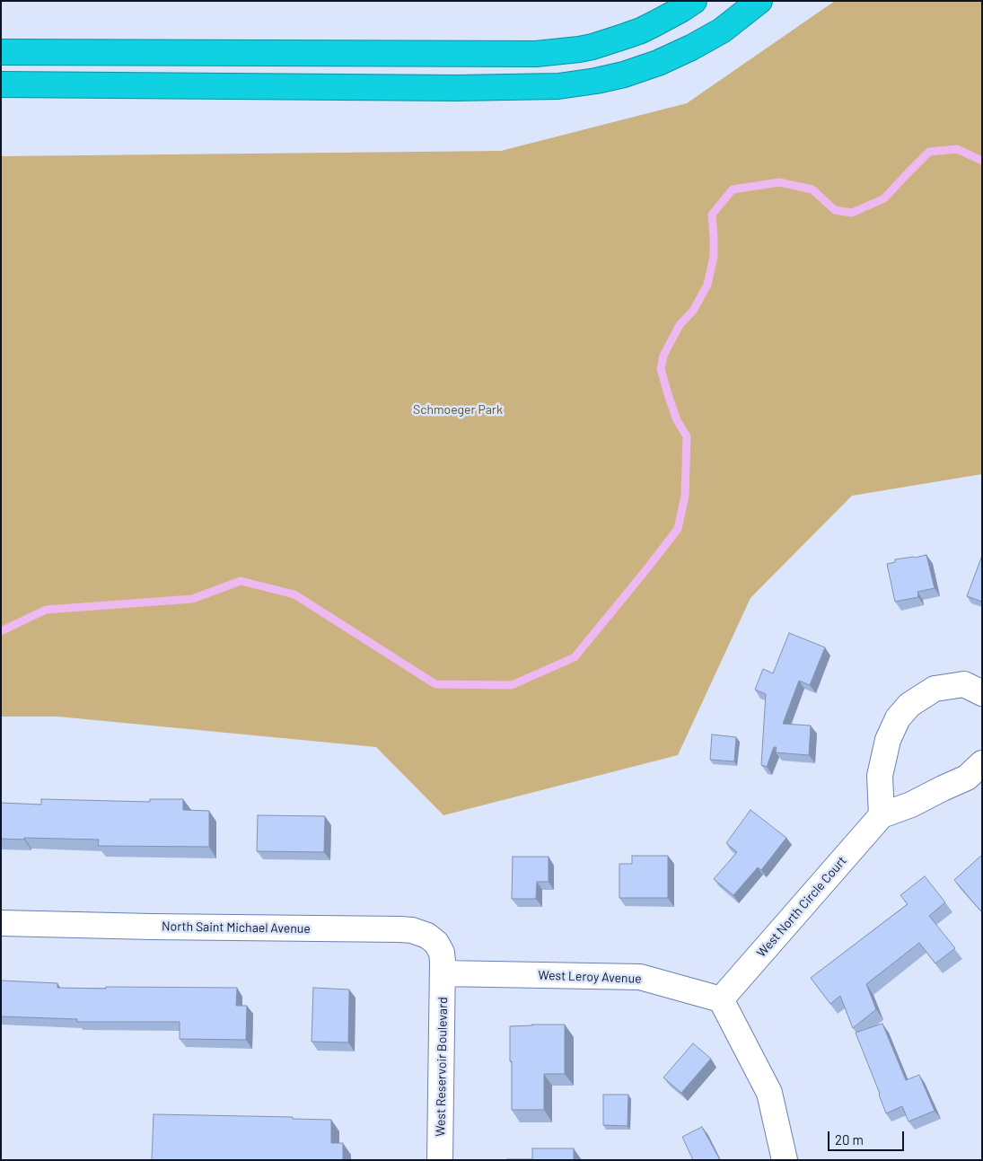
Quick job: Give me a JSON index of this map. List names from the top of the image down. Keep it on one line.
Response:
{"streets":{"street":["West North Circle Court","North Saint Michael Avenue","West Leroy Avenue","West Reservoir Boulevard"]},"crossings":[["West North Circle Court","West Leroy Avenue"],["North Saint Michael Avenue","West Leroy Avenue"],["North Saint Michael Avenue","West Reservoir Boulevard"],["West Leroy Avenue","West Reservoir Boulevard"]],"parks":["Schmoeger Park"],"scale_bar":"20 m"}
